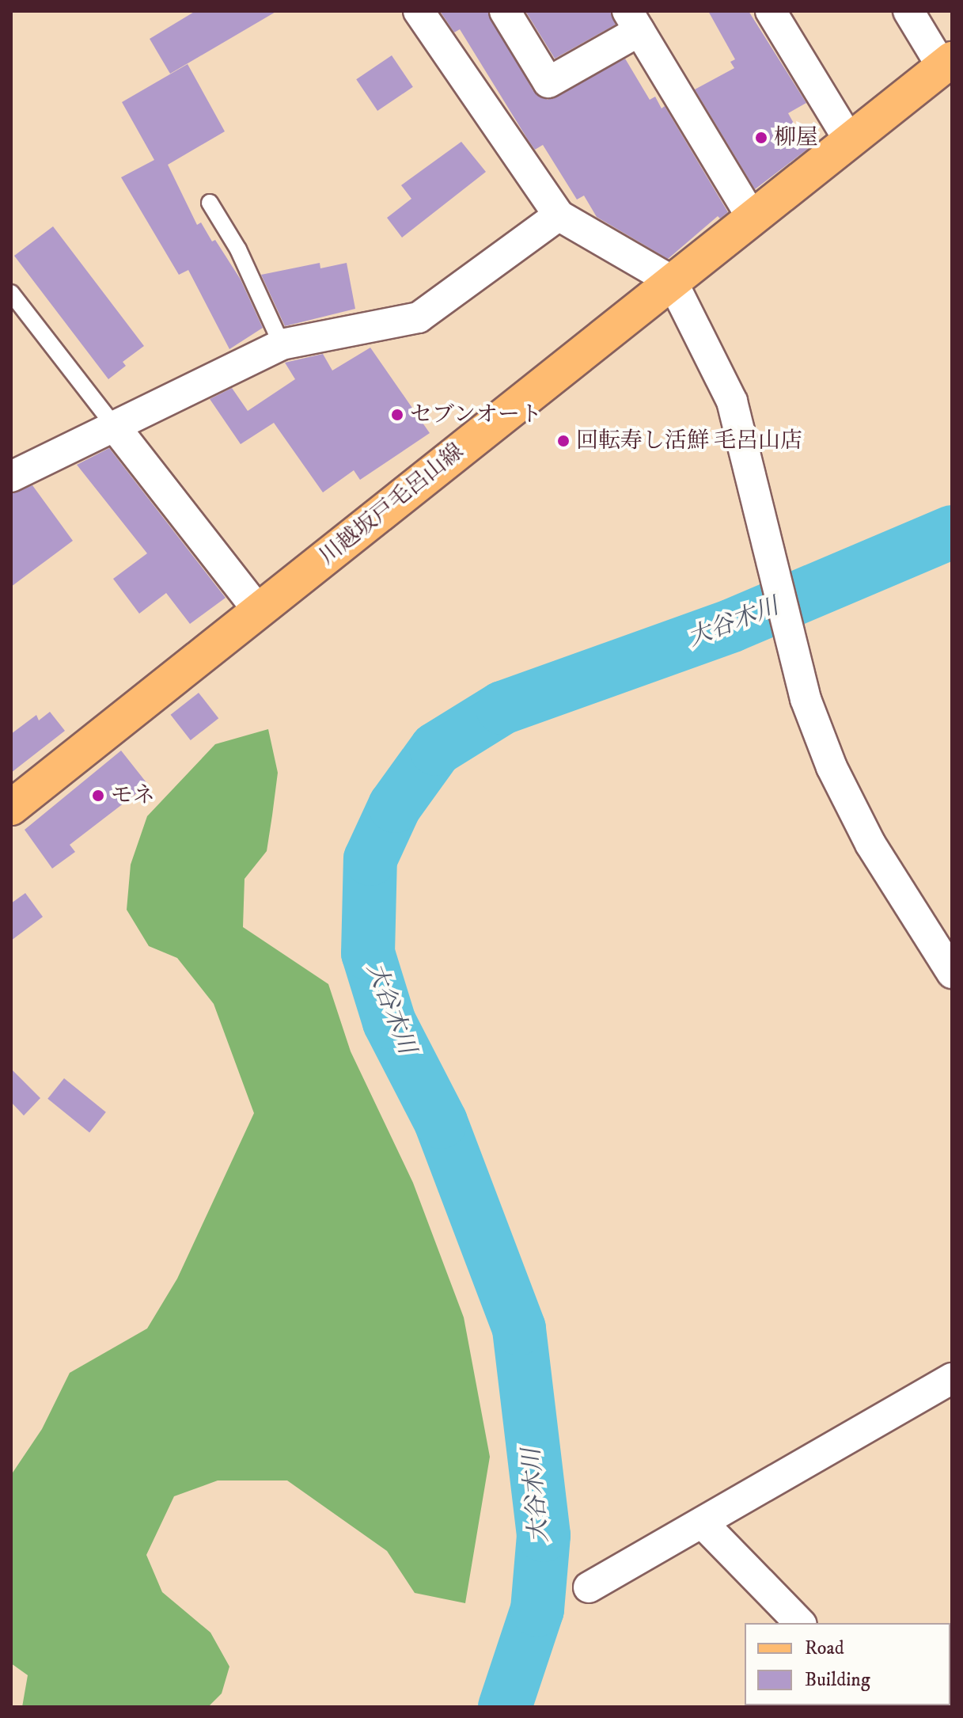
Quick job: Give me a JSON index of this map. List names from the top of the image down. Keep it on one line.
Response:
{"streets":{"main road":["川越坂戸毛呂山線"]},"water":["大谷木川"],"places":["柳屋","セブンオート","回転寿し活鮮 毛呂山店","モネ"],"legend":["Road","Building"]}
